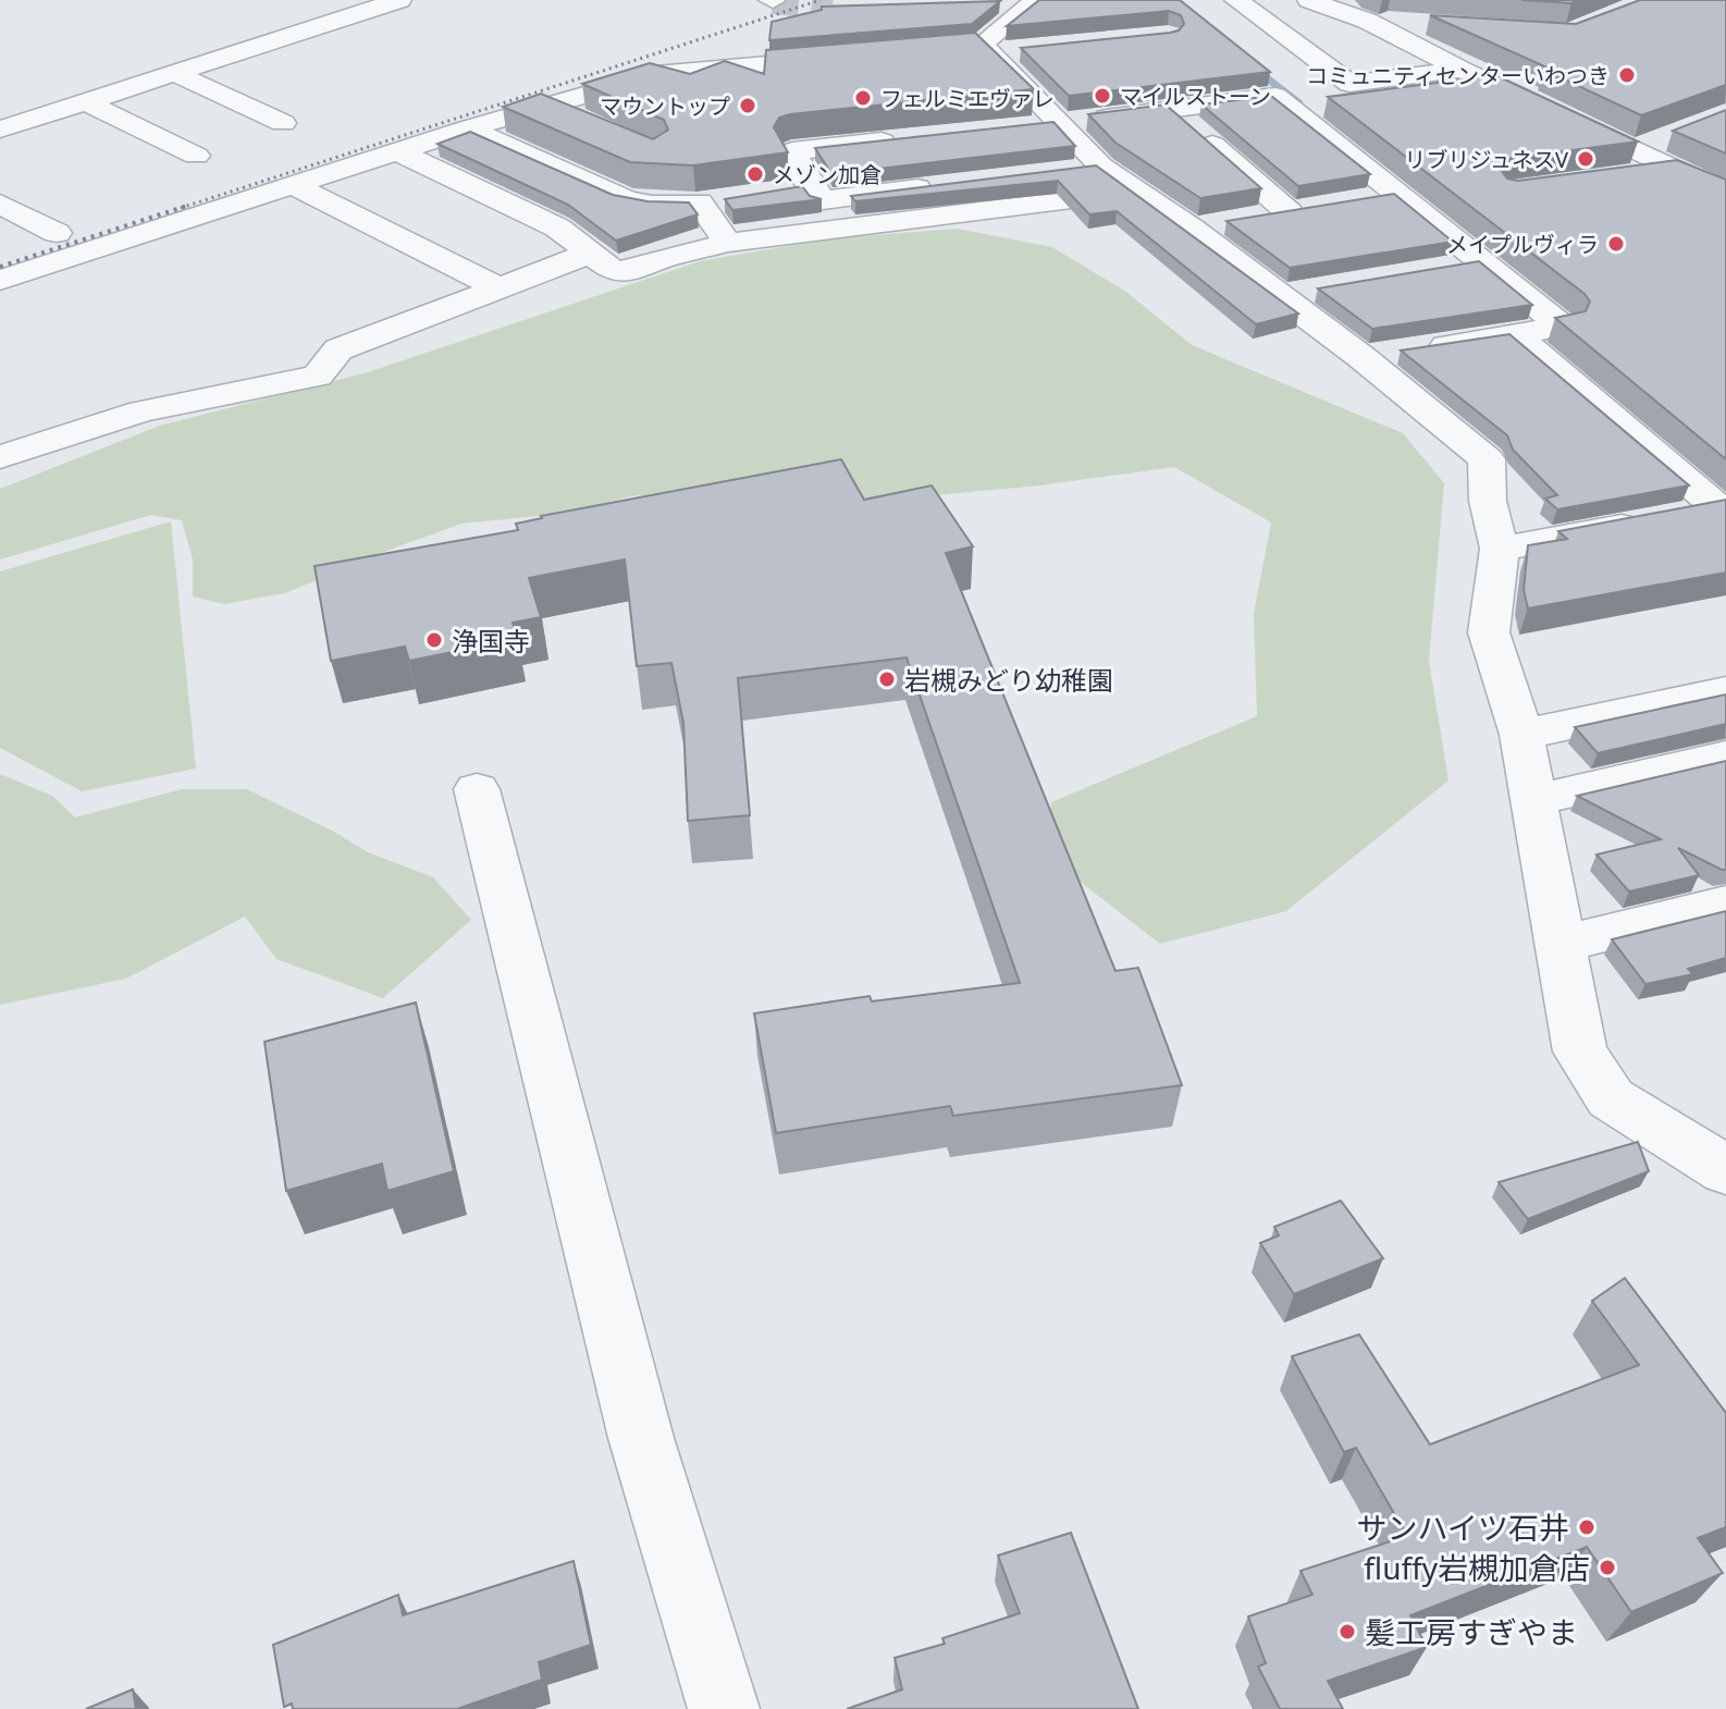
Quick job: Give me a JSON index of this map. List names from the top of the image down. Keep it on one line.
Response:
{"places":["コミュニティセンターいわつき","マイルストーン","フェルミエヴァレ","マウントップ","リブリジュネスV","メゾン加倉","メイプルヴィラ","浄国寺","岩槻みどり幼稚園","サンハイツ石井","fluffy岩槻加倉店","髪工房すぎやま"]}
